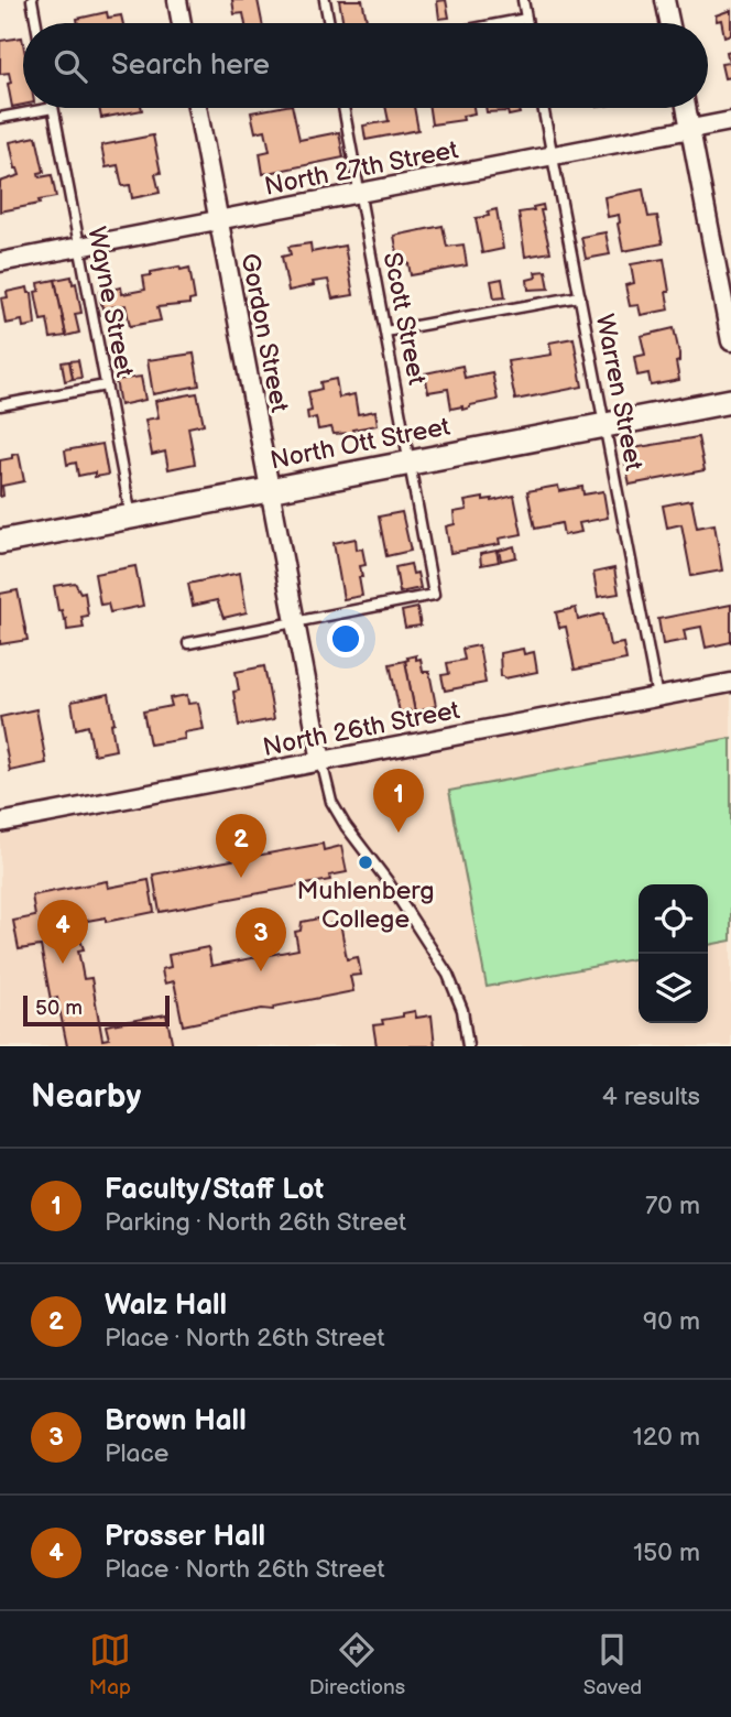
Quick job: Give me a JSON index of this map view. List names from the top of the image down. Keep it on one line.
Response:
{"streets":{"street":["North 27th Street","Gordon Street","North Ott Street","North 26th Street"],"lane":["Wayne Street","Scott Street","Warren Street"]},"crossings":[["North 27th Street","Wayne Street"],["North 27th Street","Scott Street"],["North 27th Street","Gordon Street"],["North 27th Street","Warren Street"],["Wayne Street","North Ott Street"],["Scott Street","Gordon Street"],["Scott Street","North Ott Street"],["Gordon Street","North Ott Street"],["Gordon Street","North 26th Street"],["Warren Street","North Ott Street"],["Warren Street","North 26th Street"]],"places":["Muhlenberg College"],"scale_bar":"50 m","page":{"search":"Search here","pins":["1","2","4","3"],"scale":"50 m","heading":["Nearby","4 results"],"list":[{"mark":"1","name":"Faculty/Staff Lot","note":"Parking · North 26th Street","value":"70 m"},{"mark":"2","name":"Walz Hall","note":"Place · North 26th Street","value":"90 m"},{"mark":"3","name":"Brown Hall","note":"Place","value":"120 m"},{"mark":"4","name":"Prosser Hall","note":"Place · North 26th Street","value":"150 m"}],"nav":["Map","Directions","Saved"]}}
